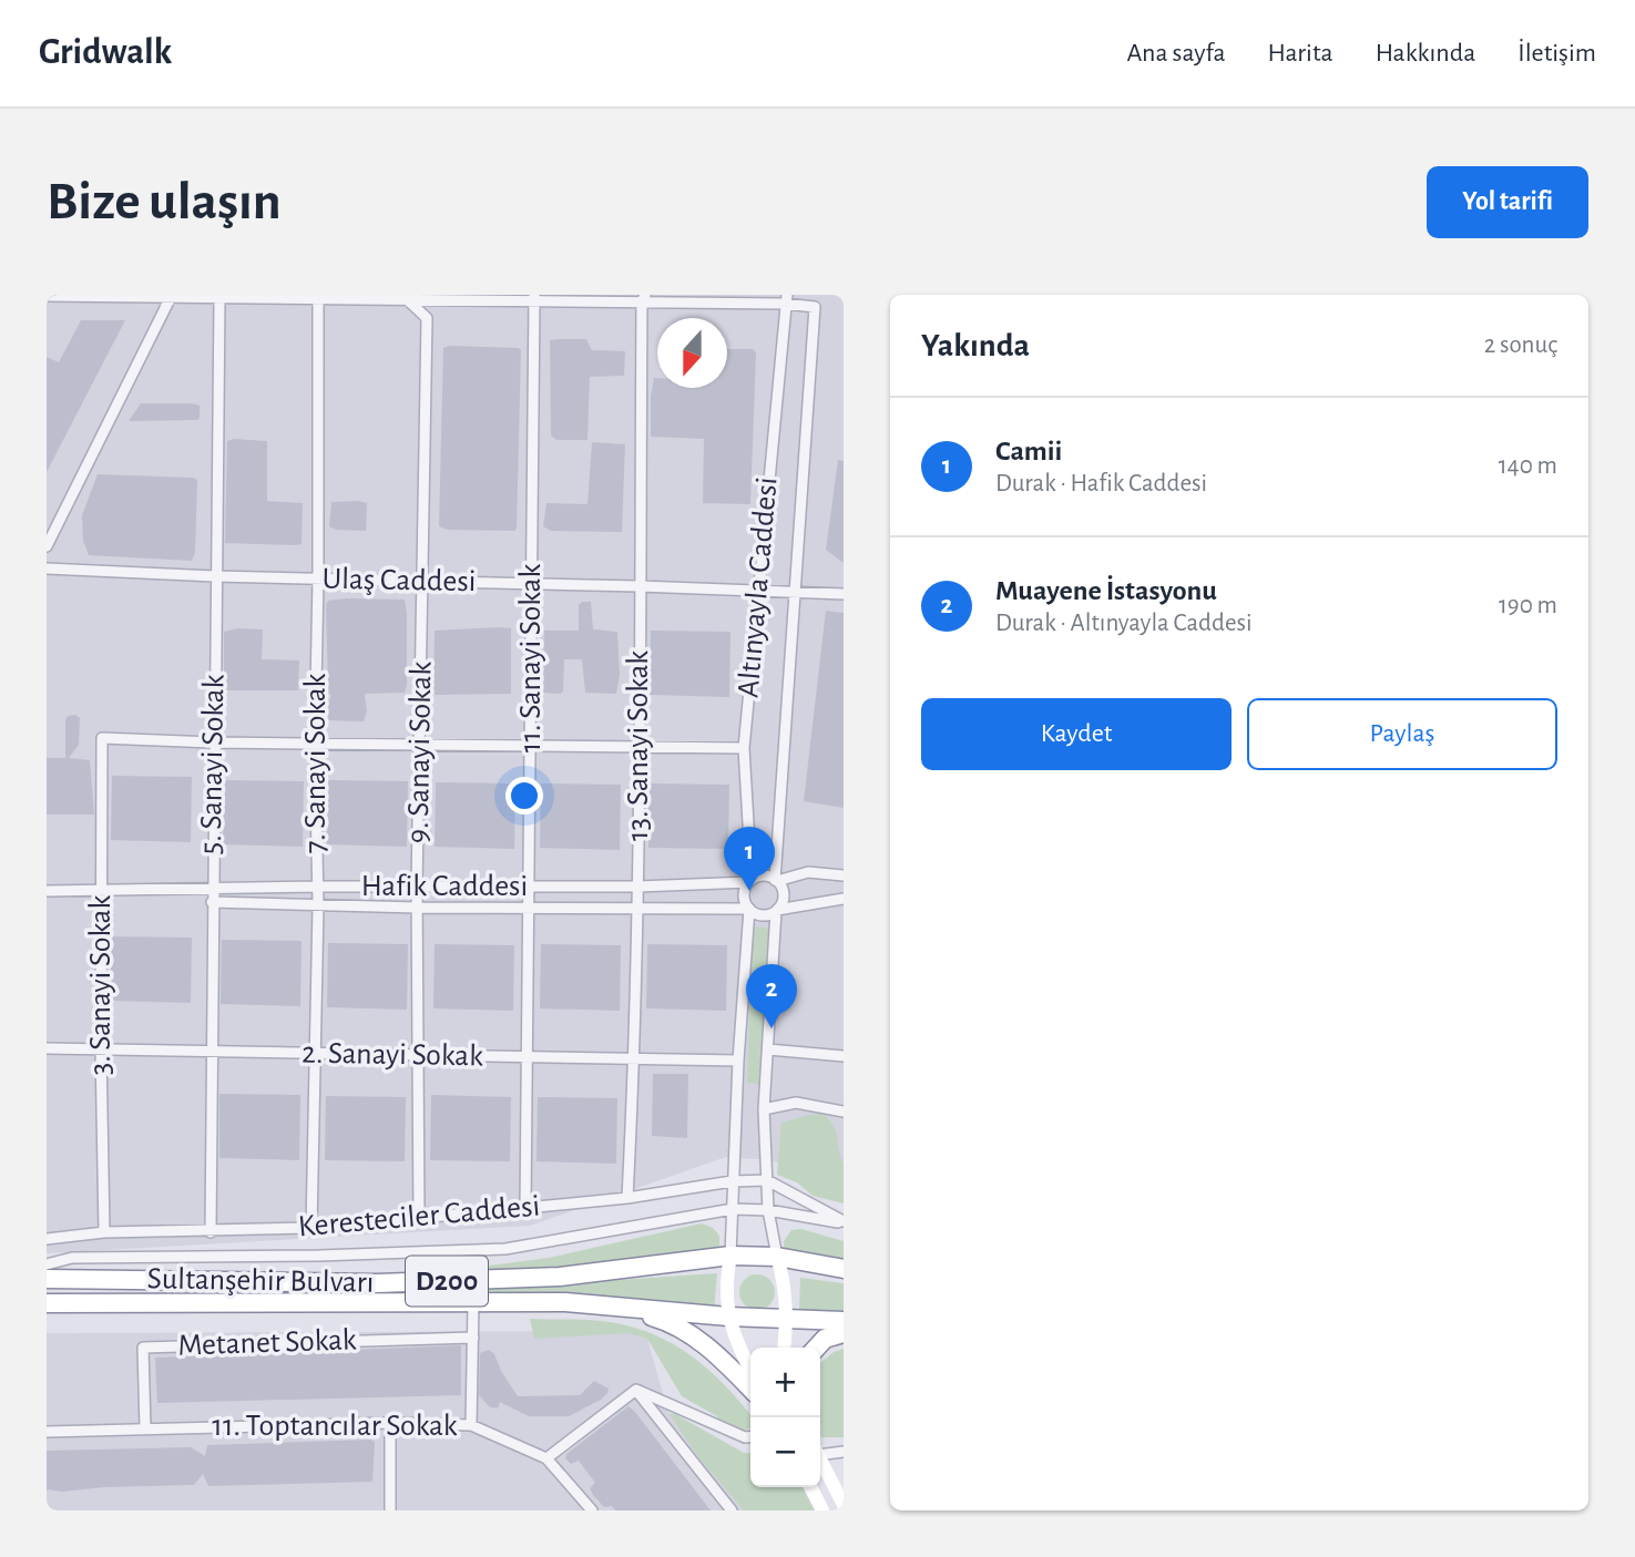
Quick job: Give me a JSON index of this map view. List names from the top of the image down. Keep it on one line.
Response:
{"streets":{"highway":["Sultanşehir Bulvarı","D200"],"street":["Ulaş Caddesi","Altınyayla Caddesi","11. Sanayi Sokak","13. Sanayi Sokak","9. Sanayi Sokak","7. Sanayi Sokak","5. Sanayi Sokak","Hafik Caddesi","3. Sanayi Sokak","2. Sanayi Sokak","Keresteciler Caddesi","Metanet Sokak","11. Toptancılar Sokak"]},"crossings":[["Ulaş Caddesi","Altınyayla Caddesi"],["Ulaş Caddesi","11. Sanayi Sokak"],["Ulaş Caddesi","13. Sanayi Sokak"],["Ulaş Caddesi","9. Sanayi Sokak"],["Ulaş Caddesi","7. Sanayi Sokak"],["Ulaş Caddesi","5. Sanayi Sokak"],["Altınyayla Caddesi","Hafik Caddesi"],["11. Sanayi Sokak","Hafik Caddesi"],["11. Sanayi Sokak","2. Sanayi Sokak"],["11. Sanayi Sokak","Keresteciler Caddesi"],["13. Sanayi Sokak","Hafik Caddesi"],["13. Sanayi Sokak","2. Sanayi Sokak"],["13. Sanayi Sokak","Keresteciler Caddesi"],["9. Sanayi Sokak","Hafik Caddesi"],["9. Sanayi Sokak","2. Sanayi Sokak"],["9. Sanayi Sokak","Keresteciler Caddesi"],["7. Sanayi Sokak","Hafik Caddesi"],["7. Sanayi Sokak","2. Sanayi Sokak"],["7. Sanayi Sokak","Keresteciler Caddesi"],["5. Sanayi Sokak","Hafik Caddesi"],["5. Sanayi Sokak","3. Sanayi Sokak"],["5. Sanayi Sokak","2. Sanayi Sokak"],["5. Sanayi Sokak","Keresteciler Caddesi"],["Hafik Caddesi","3. Sanayi Sokak"],["3. Sanayi Sokak","2. Sanayi Sokak"],["3. Sanayi Sokak","Keresteciler Caddesi"],["Metanet Sokak","11. Toptancılar Sokak"]],"north":"bottom","page":{"header":"Gridwalk","nav":["Ana sayfa","Harita","Hakkında","İletişim"],"buttons":["Yol tarifi",["Kaydet","Paylaş"]],"title":"Bize ulaşın","heading":["Yakında","2 sonuç"],"list":[{"mark":"1","name":"Camii","note":"Durak · Hafik Caddesi","value":"140 m"},{"mark":"2","name":"Muayene İstasyonu","note":"Durak · Altınyayla Caddesi","value":"190 m"}],"pins":["1","2"],"map_buttons":["+","−"]}}
